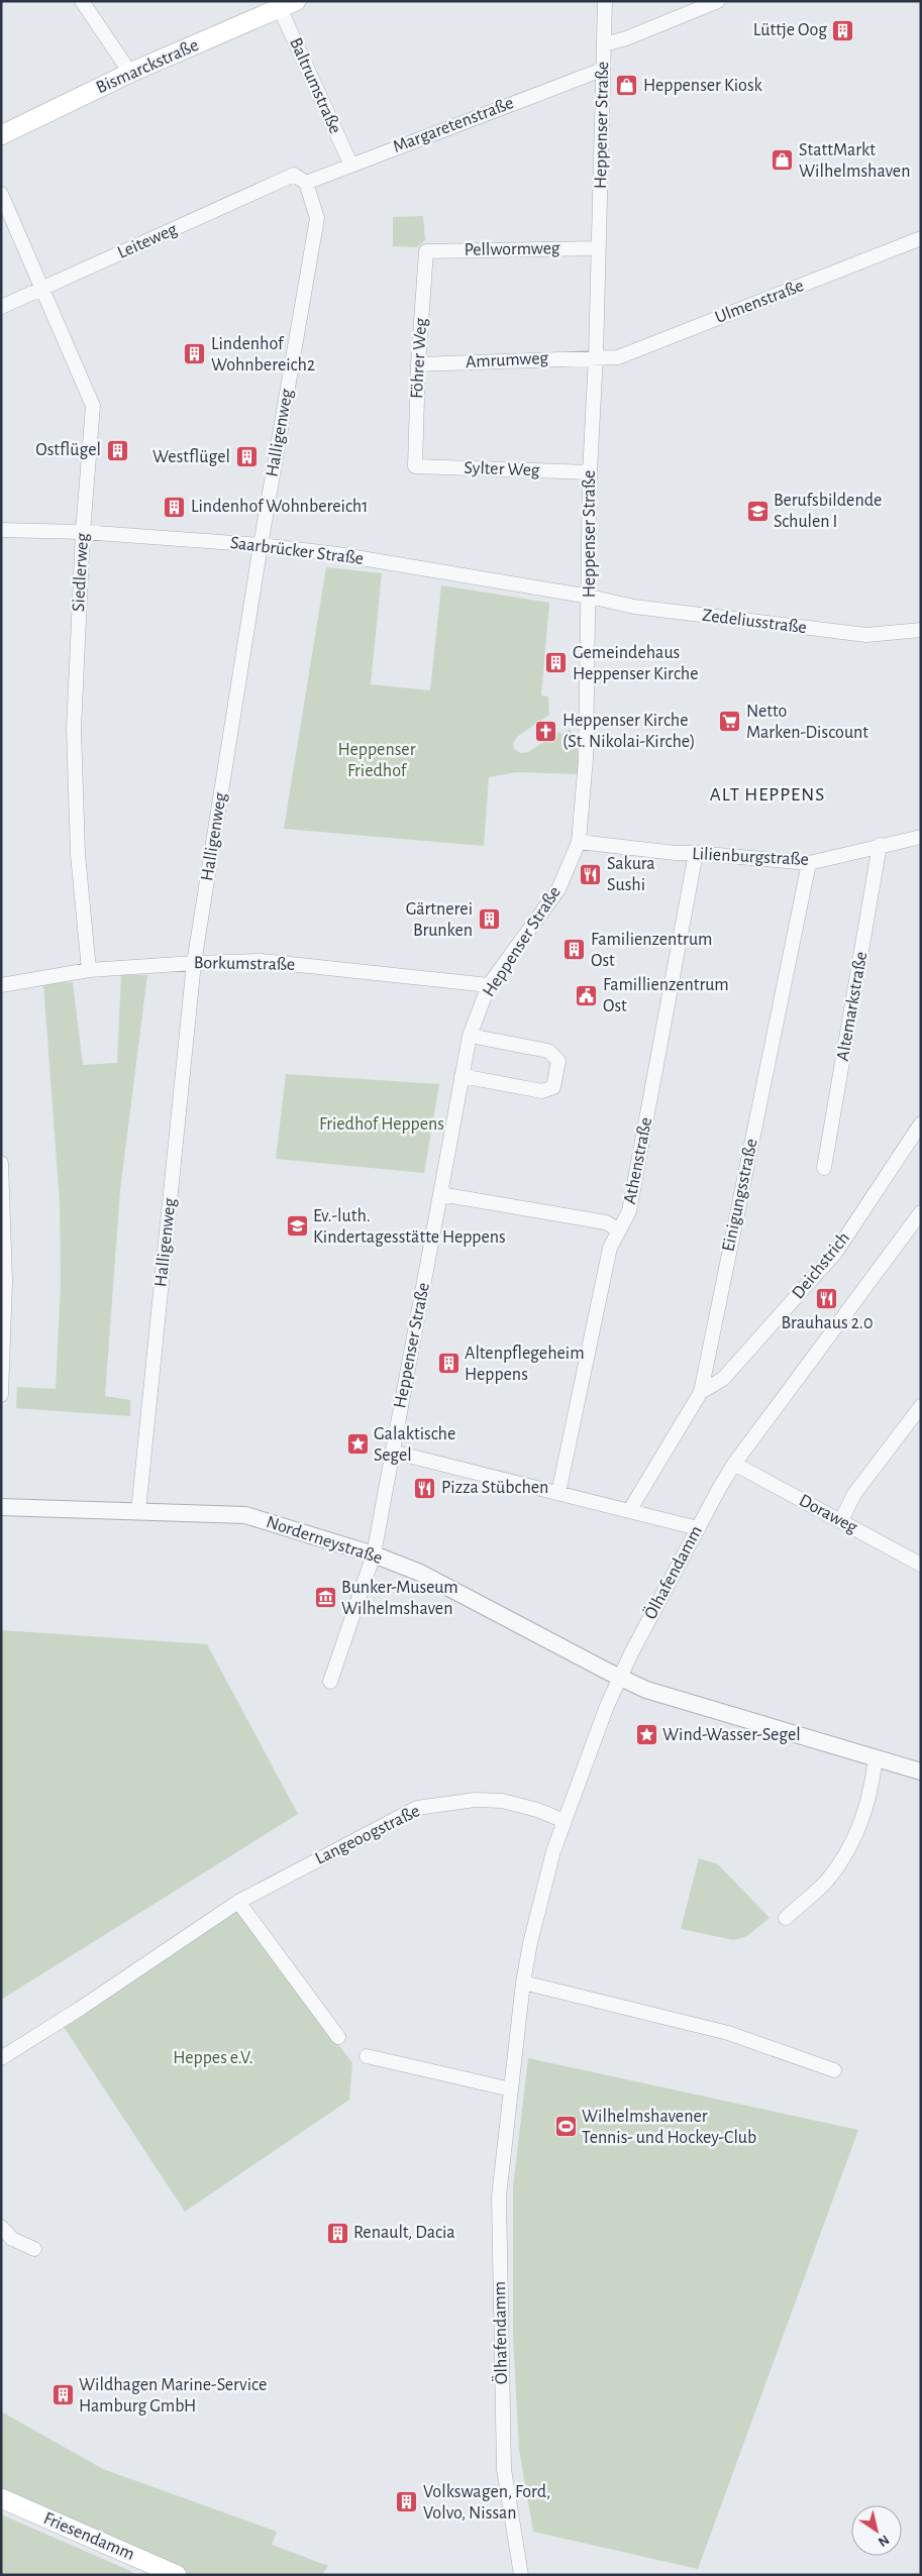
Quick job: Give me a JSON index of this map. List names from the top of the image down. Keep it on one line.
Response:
{"streets":{"main road":["Bismarckstraße","Friesendamm"],"street":["Baltrumstraße","Margaretenstraße","Heppenser Straße","Leiteweg","Pellwormweg","Ulmenstraße","Föhrer Weg","Amrumweg","Halligenweg","Sylter Weg","Saarbrücker Straße","Siedlerweg","Zedeliusstraße","Lilienburgstraße","Borkumstraße","Altemarkstraße","Athenstraße","Einigungsstraße","Deichstrich","Doraweg","Norderneystraße","Ölhafendamm","Langeoogstraße"]},"crossings":[["Bismarckstraße","Baltrumstraße"],["Baltrumstraße","Margaretenstraße"],["Margaretenstraße","Heppenser Straße"],["Margaretenstraße","Leiteweg"],["Margaretenstraße","Halligenweg"],["Heppenser Straße","Pellwormweg"],["Heppenser Straße","Ulmenstraße"],["Heppenser Straße","Amrumweg"],["Heppenser Straße","Sylter Weg"],["Heppenser Straße","Saarbrücker Straße"],["Heppenser Straße","Zedeliusstraße"],["Heppenser Straße","Lilienburgstraße"],["Heppenser Straße","Borkumstraße"],["Heppenser Straße","Norderneystraße"],["Leiteweg","Halligenweg"],["Leiteweg","Siedlerweg"],["Pellwormweg","Föhrer Weg"],["Ulmenstraße","Amrumweg"],["Föhrer Weg","Amrumweg"],["Föhrer Weg","Sylter Weg"],["Halligenweg","Saarbrücker Straße"],["Halligenweg","Borkumstraße"],["Halligenweg","Norderneystraße"],["Saarbrücker Straße","Siedlerweg"],["Saarbrücker Straße","Zedeliusstraße"],["Siedlerweg","Borkumstraße"],["Lilienburgstraße","Altemarkstraße"],["Lilienburgstraße","Athenstraße"],["Lilienburgstraße","Einigungsstraße"],["Einigungsstraße","Deichstrich"],["Doraweg","Ölhafendamm"],["Norderneystraße","Ölhafendamm"],["Ölhafendamm","Langeoogstraße"]],"districts":["ALT HEPPENS"],"parks":["Heppenser Friedhof","Friedhof Heppens","Heppes e.V."],"places":{"building":["Lüttje Oog","Lindenhof Wohnbereich2","Ostflügel","Westflügel","Lindenhof Wohnbereich1","Gemeindehaus Heppenser Kirche","Gärtnerei Brunken","Familienzentrum Ost","Altenpflegeheim Heppens","Renault, Dacia","Wildhagen Marine-Service Hamburg GmbH","Volkswagen, Ford, Volvo, Nissan"],"shop":["Heppenser Kiosk","StattMarkt Wilhelmshaven"],"school or university":["Berufsbildende Schulen I","Ev.-luth. Kindertagesstätte Heppens"],"supermarket":["Netto Marken-Discount"],"church":["Heppenser Kirche (St. Nikolai-Kirche)"],"restaurant":["Sakura Sushi","Brauhaus 2.0","Pizza Stübchen"],"public building":["Famillienzentrum Ost"],"place":["Galaktische Segel","Wind-Wasser-Segel"],"museum":["Bunker-Museum Wilhelmshaven"],"sports":["Wilhelmshavener Tennis- und Hockey-Club"]},"north":"bottom right"}
